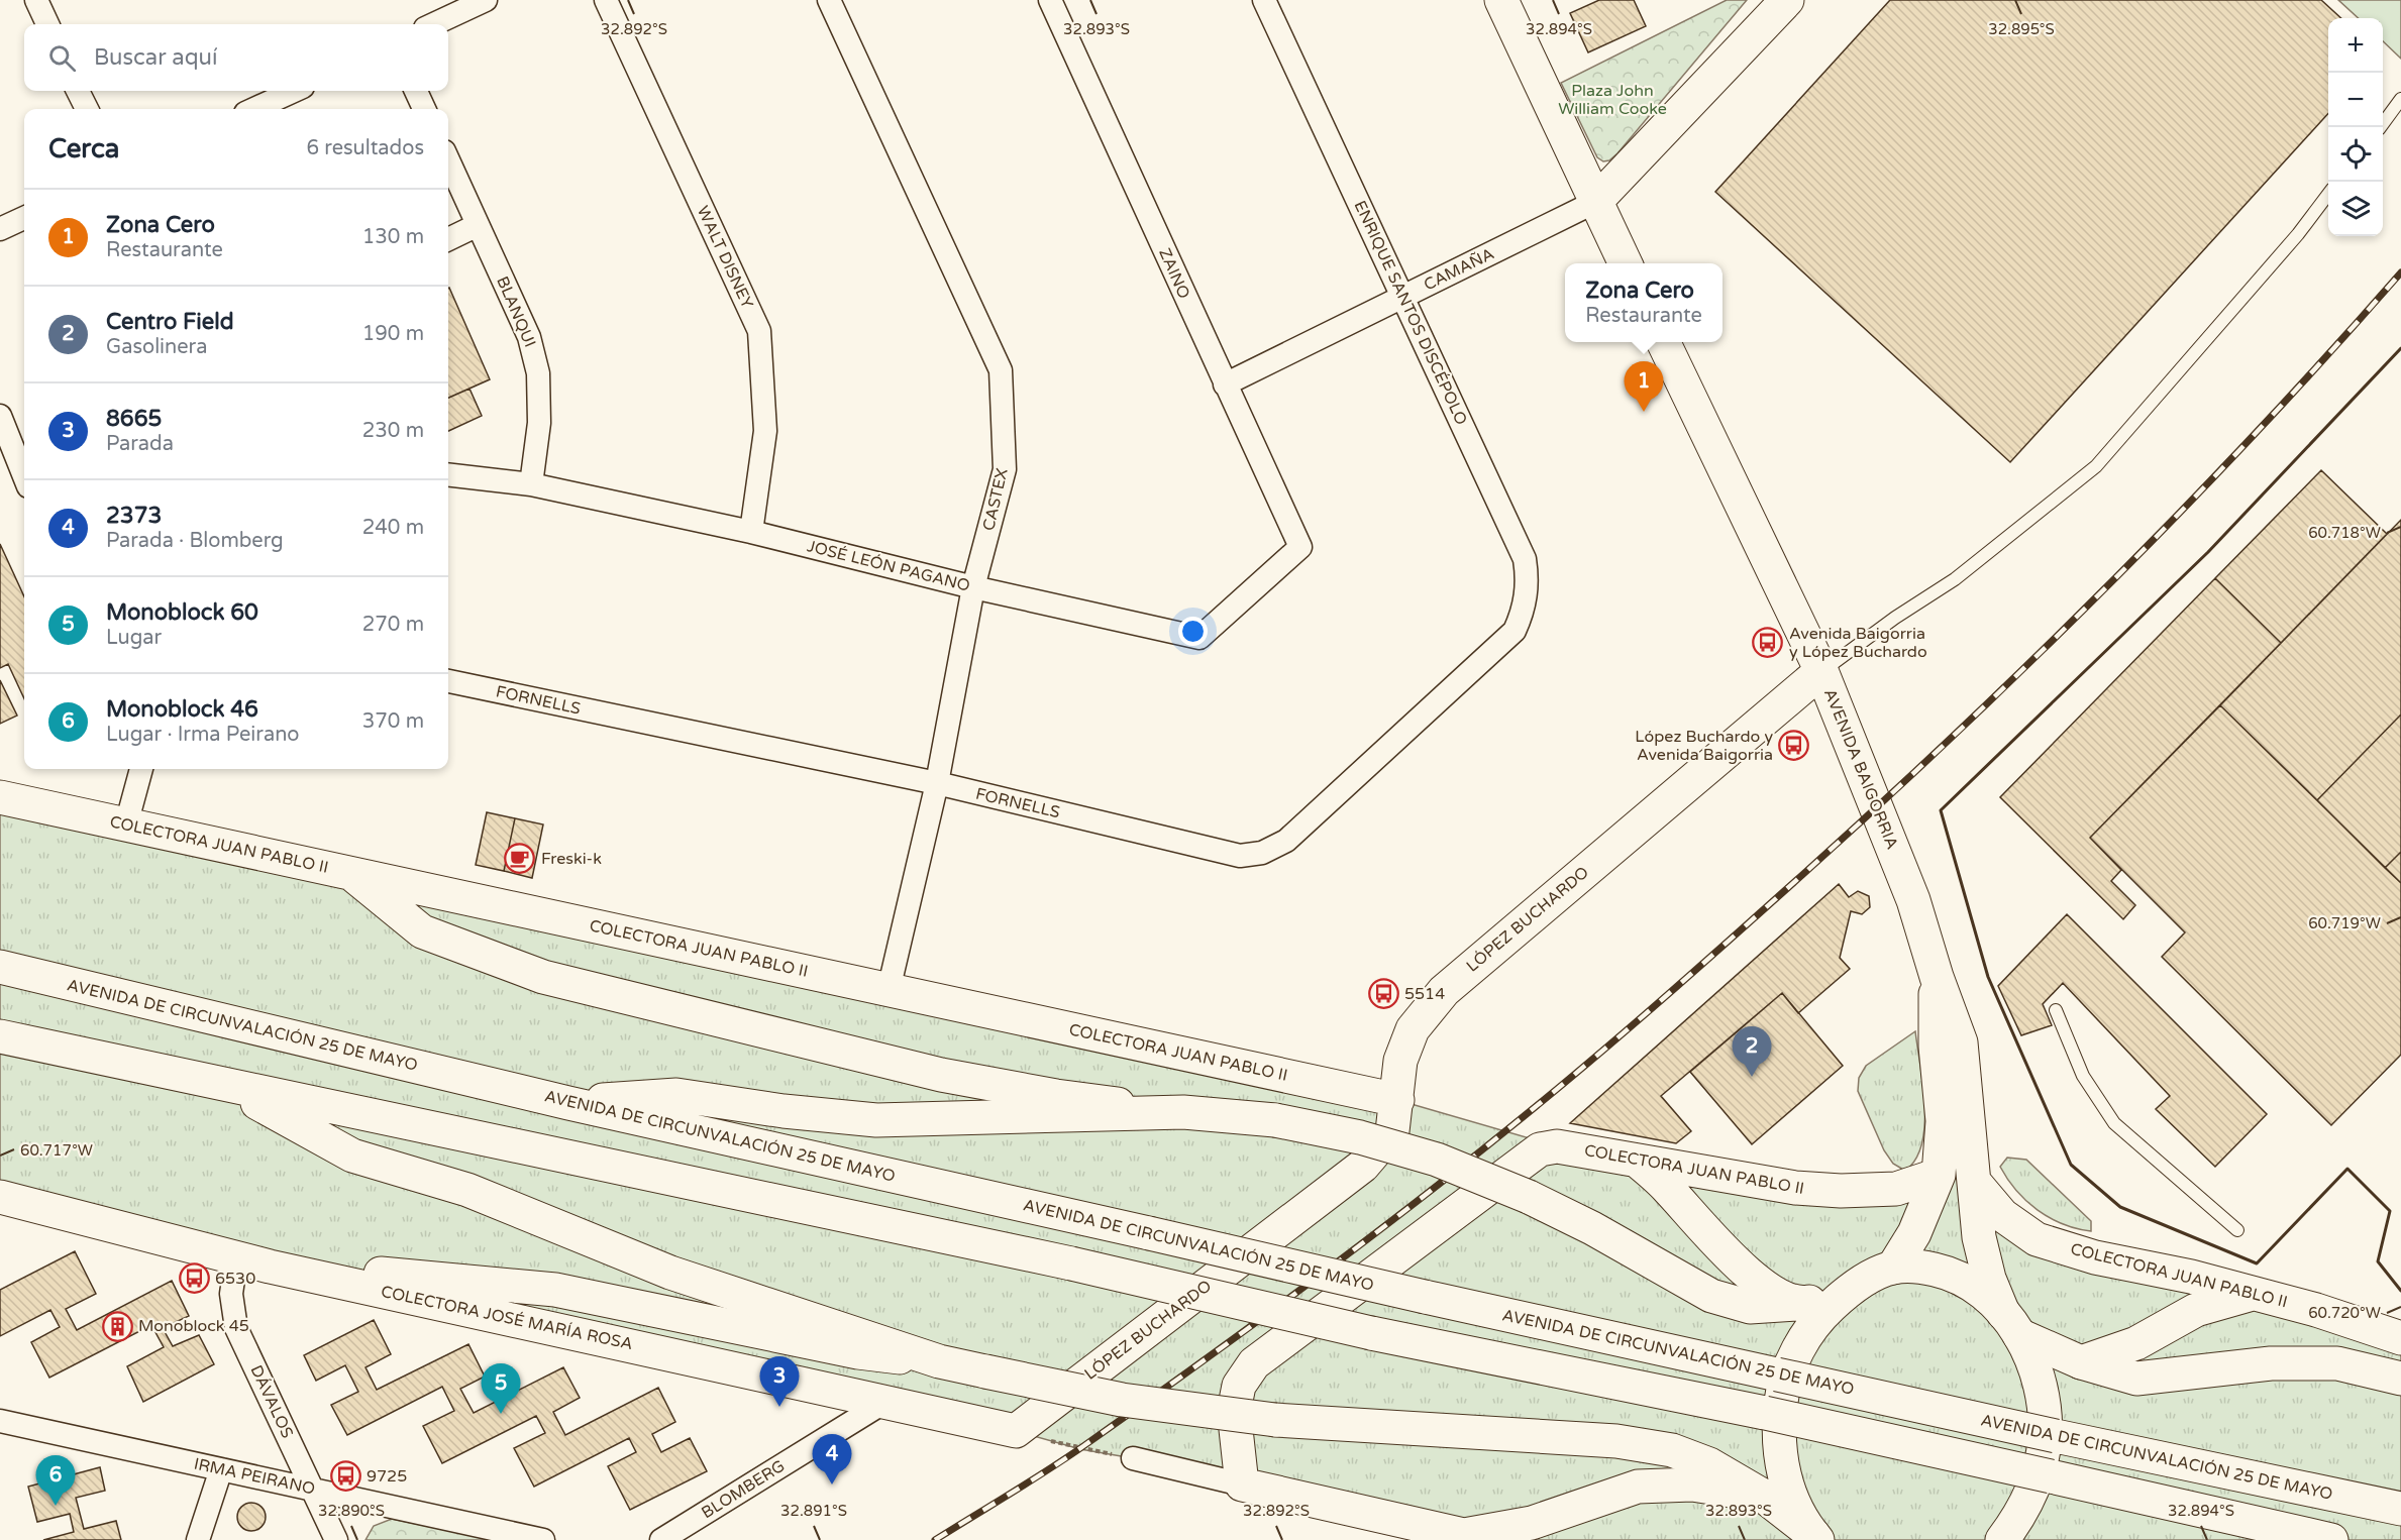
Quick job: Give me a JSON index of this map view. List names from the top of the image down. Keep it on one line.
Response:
{"streets":{"main road":["AVENIDA BAIGORRIA","COLECTORA JUAN PABLO II","LÓPEZ BUCHARDO","AVENIDA DE CIRCUNVALACIÓN 25 DE MAYO","COLECTORA JOSÉ MARÍA ROSA"],"street":["WALT DISNEY","CAMAÑA","ZAINO","BLANQUI","ENRIQUE SANTOS DISCÉPOLO","CASTEX","JOSÉ LEÓN PAGANO","FORNELLS","DÁVALOS","IRMA PEIRANO","BLOMBERG"]},"crossings":[["WALT DISNEY","JOSÉ LEÓN PAGANO"],["CAMAÑA","ZAINO"],["CAMAÑA","ENRIQUE SANTOS DISCÉPOLO"],["ZAINO","JOSÉ LEÓN PAGANO"],["BLANQUI","JOSÉ LEÓN PAGANO"],["ENRIQUE SANTOS DISCÉPOLO","FORNELLS"],["CASTEX","JOSÉ LEÓN PAGANO"],["CASTEX","FORNELLS"],["CASTEX","COLECTORA JUAN PABLO II"],["AVENIDA BAIGORRIA","COLECTORA JUAN PABLO II"],["AVENIDA BAIGORRIA","LÓPEZ BUCHARDO"],["COLECTORA JUAN PABLO II","LÓPEZ BUCHARDO"],["LÓPEZ BUCHARDO","COLECTORA JOSÉ MARÍA ROSA"],["COLECTORA JOSÉ MARÍA ROSA","DÁVALOS"],["COLECTORA JOSÉ MARÍA ROSA","BLOMBERG"],["DÁVALOS","IRMA PEIRANO"]],"parks":["Plaza John William Cooke"],"places":{"bus stop":["Avenida Baigorria y López Buchardo","López Buchardo y Avenida Baigorria","5514","6530","9725"],"cafe":["Freski-k"],"building":["Monoblock 45"]},"page":{"map_buttons":["+","−"],"search":"Buscar aquí","heading":["Cerca","6 resultados"],"list":[{"mark":"1","name":"Zona Cero","note":"Restaurante","value":"130 m"},{"mark":"2","name":"Centro Field","note":"Gasolinera","value":"190 m"},{"mark":"3","name":"8665","note":"Parada","value":"230 m"},{"mark":"4","name":"2373","note":"Parada · Blomberg","value":"240 m"},{"mark":"5","name":"Monoblock 60","note":"Lugar","value":"270 m"},{"mark":"6","name":"Monoblock 46","note":"Lugar · Irma Peirano","value":"370 m"}],"popup":["Zona Cero","Restaurante"],"pins":["1","2","3","5","4","6"]},"coordinates":["32.892°S","32.893°S","32.894°S","32.895°S","60.718°W","60.719°W","60.717°W","60.720°W","32.890°S","32.891°S"]}
